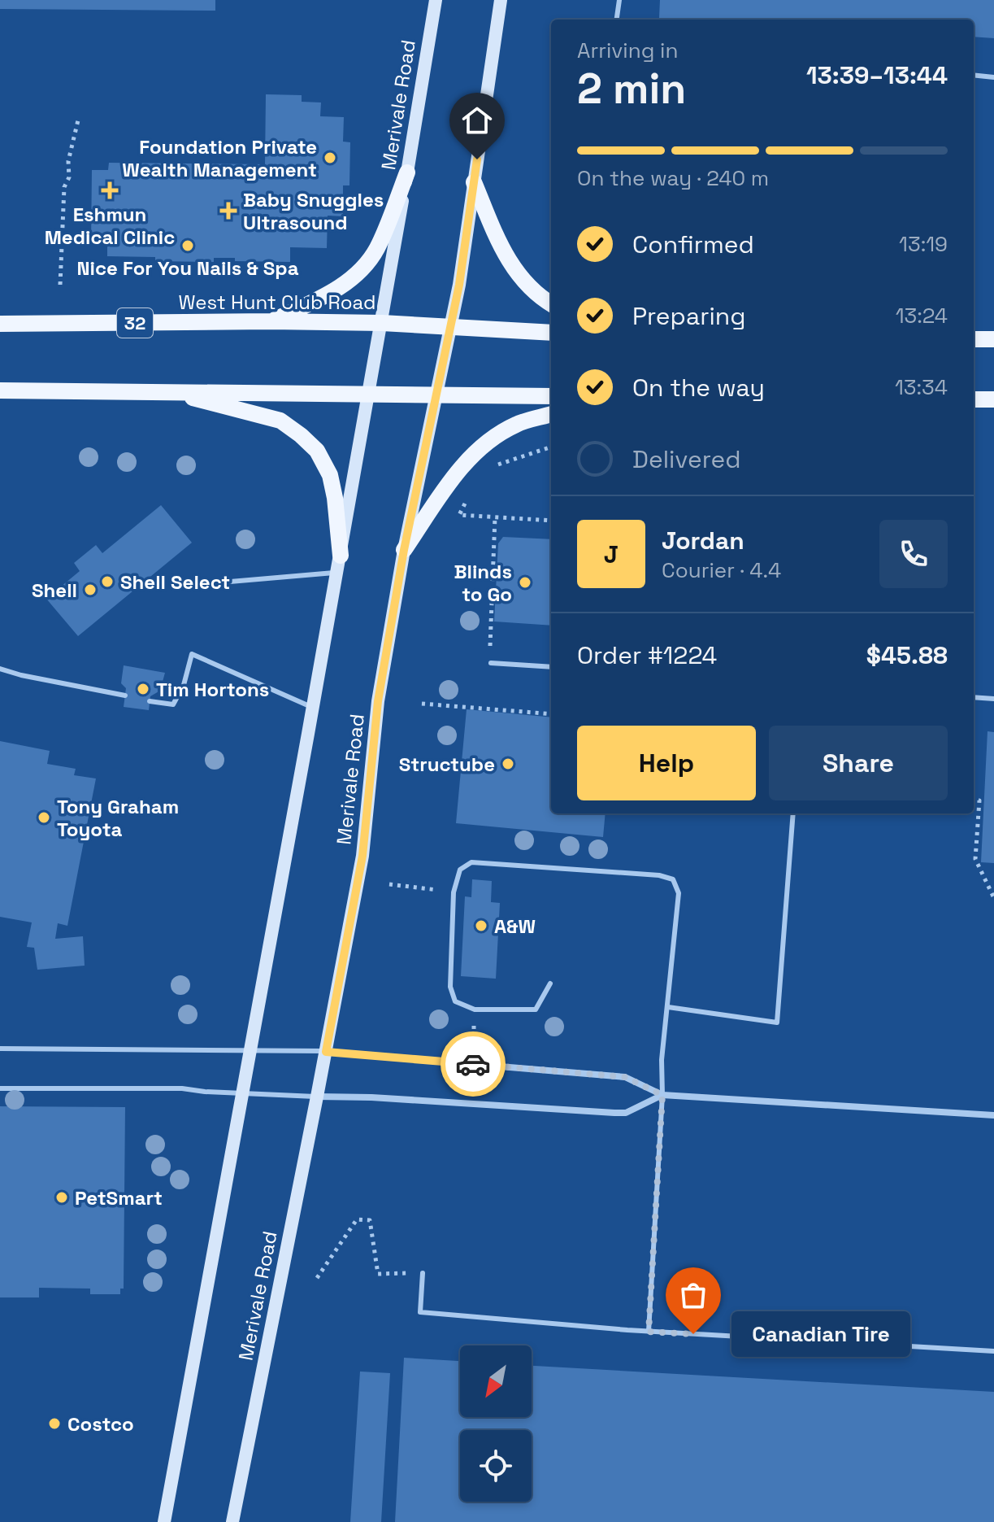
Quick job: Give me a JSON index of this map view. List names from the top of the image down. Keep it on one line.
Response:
{"streets":{"main road":["Merivale Road","West Hunt Club Road","32"]},"crossings":[["Merivale Road","West Hunt Club Road"]],"places":{"other":["Foundation Private Wealth Management","Nice For You Nails & Spa","Shell Select","Blinds to Go","Shell","Tim Hortons","Structube","Tony Graham Toyota","A&W","PetSmart","Canadian Tire","Costco"],"health":["Eshmun Medical Clinic","Baby Snuggles Ultrasound"]},"north":"bottom left","page":{"heading":["2 min","Arriving in","13:39–13:44"],"panel":["Jordan","Courier · 4.4","Order #1224","$45.88"],"bar":"On the way · 240 m","list":[["Confirmed","13:19"],["Preparing","13:24"],["On the way","13:34"],"Delivered"],"round":"J","buttons":["Help","Share"],"bubble":"Canadian Tire"}}
